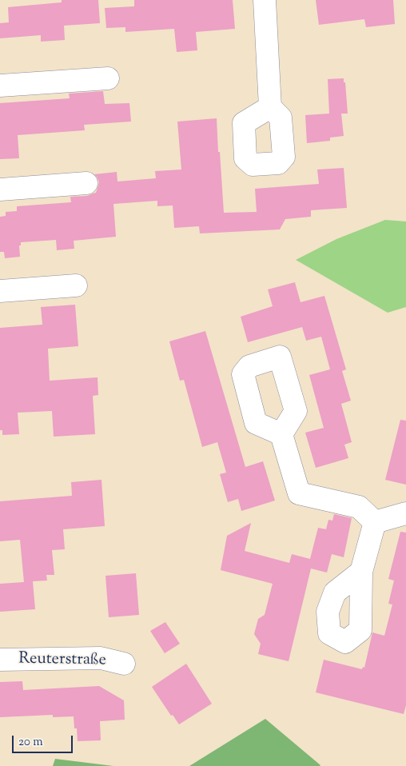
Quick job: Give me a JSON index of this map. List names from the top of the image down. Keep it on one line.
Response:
{"streets":{"street":["Reuterstraße"]},"scale_bar":"20 m"}
